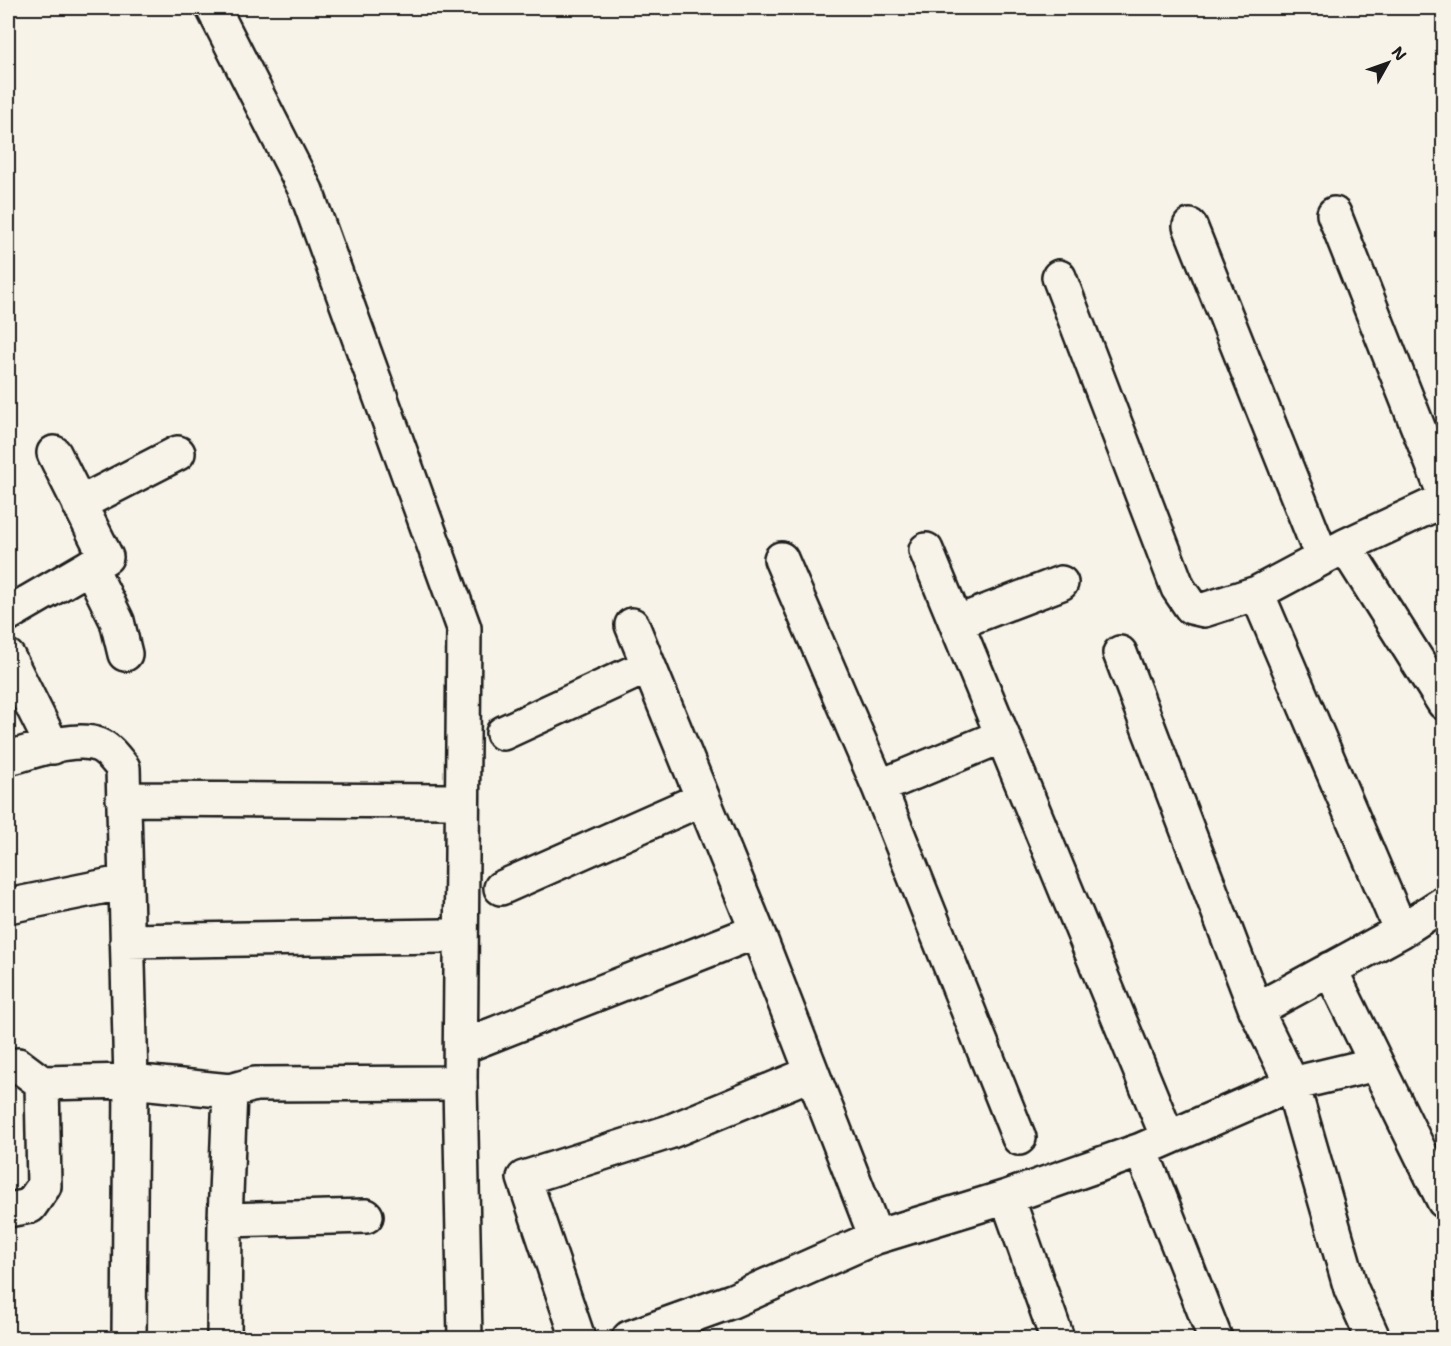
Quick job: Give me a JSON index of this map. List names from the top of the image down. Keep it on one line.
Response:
{"north":"top right"}
